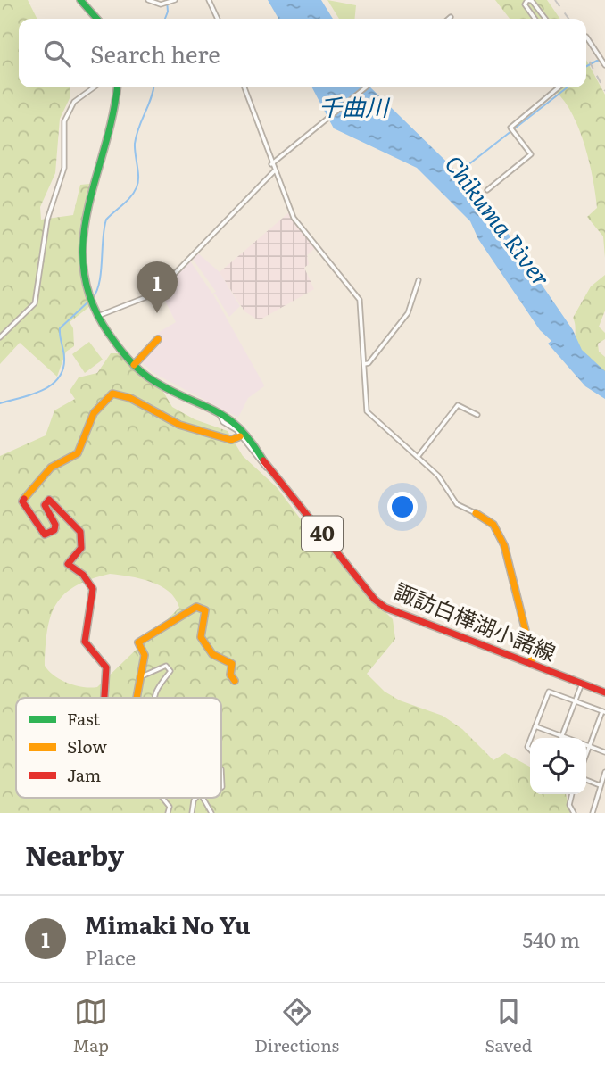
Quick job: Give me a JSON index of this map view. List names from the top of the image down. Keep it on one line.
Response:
{"streets":{"street":["40","諏訪白樺湖小諸線"]},"water":["千曲川","Chikuma River"],"legend":["Fast","Slow","Jam"],"page":{"search":"Search here","pins":"1","heading":"Nearby","list":[{"mark":"1","name":"Mimaki No Yu","note":"Place","value":"540 m"}],"nav":["Map","Directions","Saved"]}}
